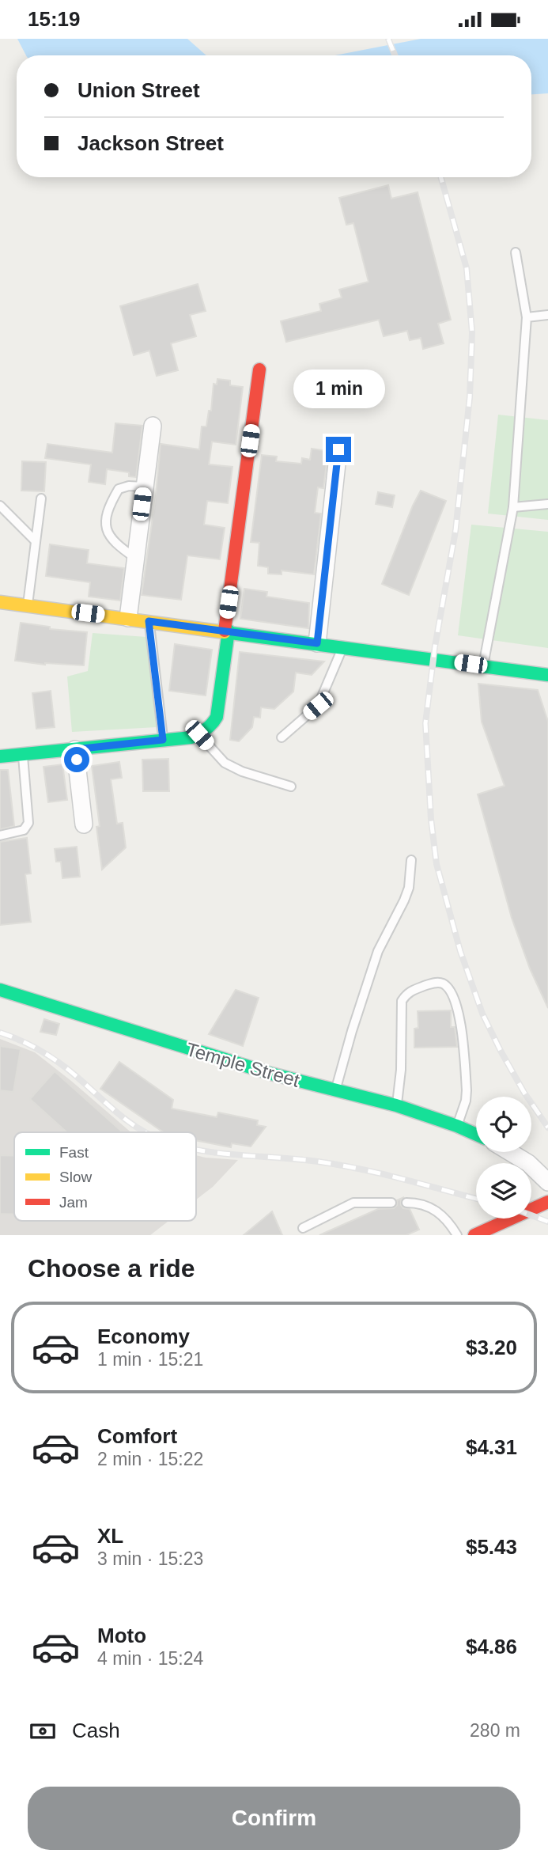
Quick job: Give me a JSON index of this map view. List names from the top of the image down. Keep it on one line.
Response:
{"streets":{"street":["Temple Street"]},"legend":["Fast","Slow","Jam"],"page":{"status":"15:19","banner":["Union Street","Jackson Street"],"bubble":"1 min","heading":"Choose a ride","list":[{"name":"Economy","note":"1 min · 15:21","value":"$3.20"},{"name":"Comfort","note":"2 min · 15:22","value":"$4.31"},{"name":"XL","note":"3 min · 15:23","value":"$5.43"},{"name":"Moto","note":"4 min · 15:24","value":"$4.86"}],"pay":["Cash","280 m"],"buttons":"Confirm"}}
